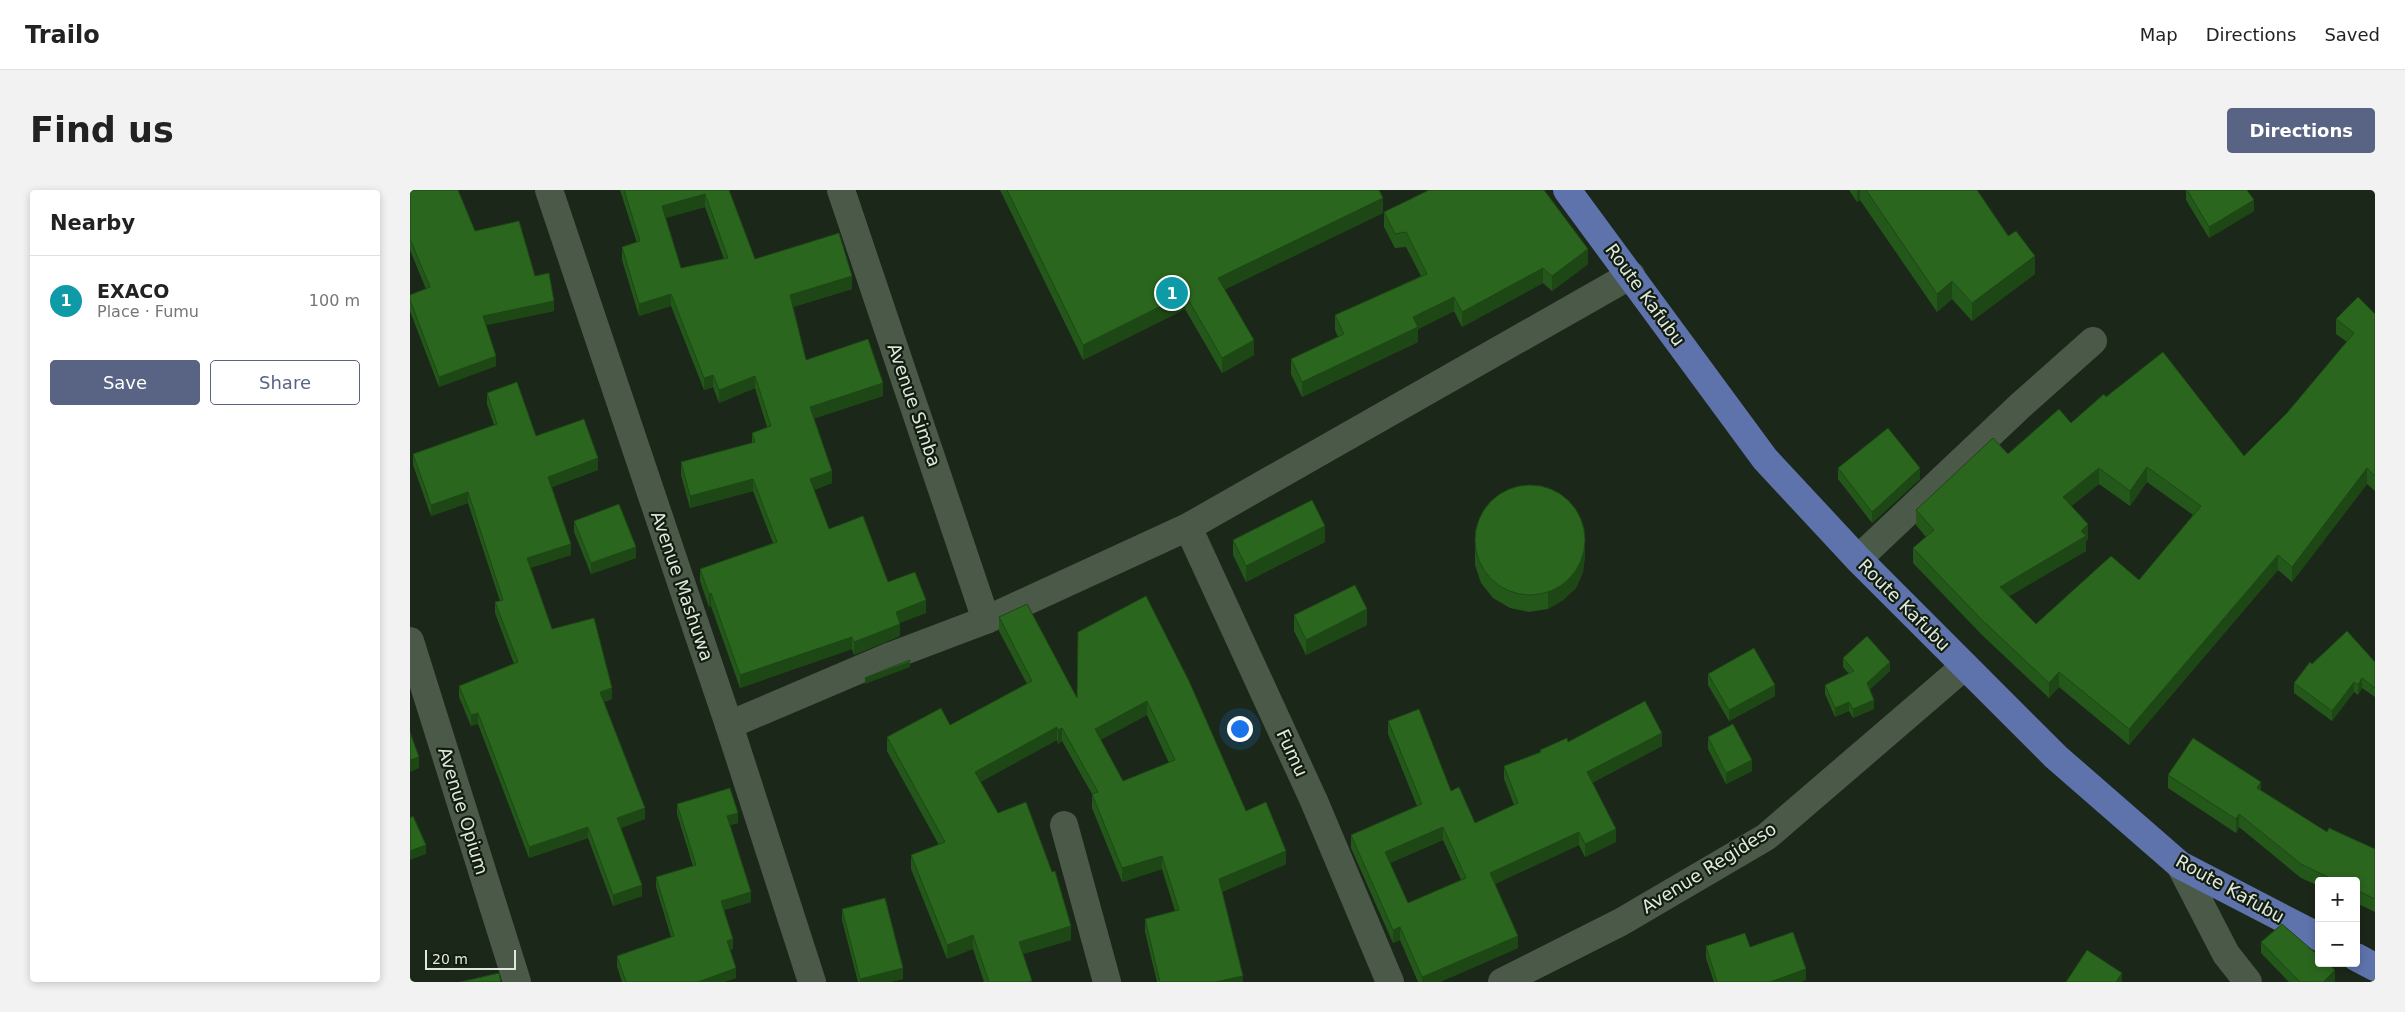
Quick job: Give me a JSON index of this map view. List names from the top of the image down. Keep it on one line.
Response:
{"streets":{"main road":["Route Kafubu"],"street":["Avenue Simba","Avenue Mashuwa","Fumu","Avenue Opium","Avenue Regideso"]},"crossings":[["Route Kafubu","Avenue Regideso"]],"scale_bar":"20 m","page":{"header":"Trailo","nav":["Map","Directions","Saved"],"buttons":["Directions",["Save","Share"]],"title":"Find us","heading":"Nearby","list":[{"mark":"1","name":"EXACO","note":"Place · Fumu","value":"100 m"}],"pins":"1","map_buttons":["+","−"],"scale":"20 m"}}
